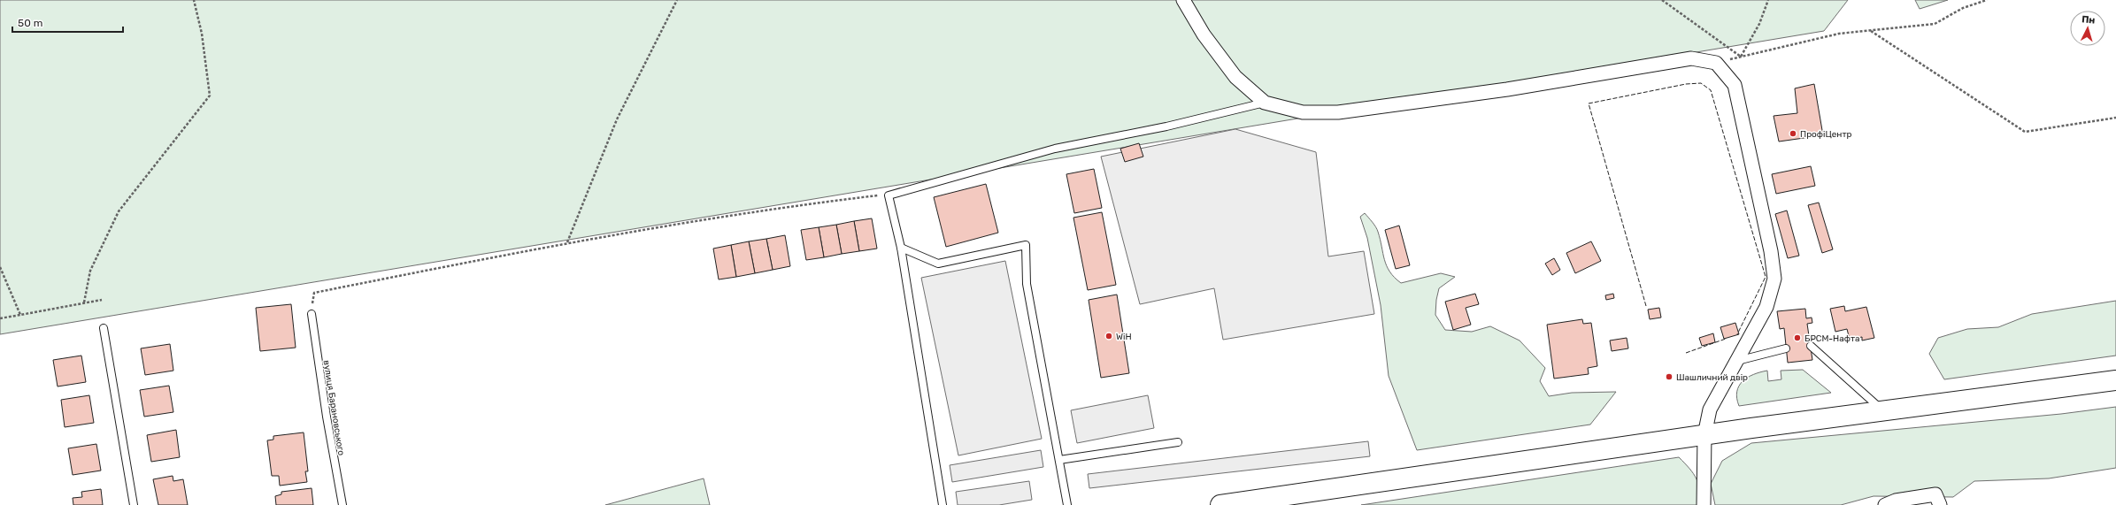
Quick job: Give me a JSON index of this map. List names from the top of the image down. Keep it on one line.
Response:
{"streets":{"lane":["вулиця Барановського"]},"places":["ПрофіЦентр","WiH","БРСМ-Нафта","Шашличний двір"],"scale_bar":"50 m","north":"top"}
